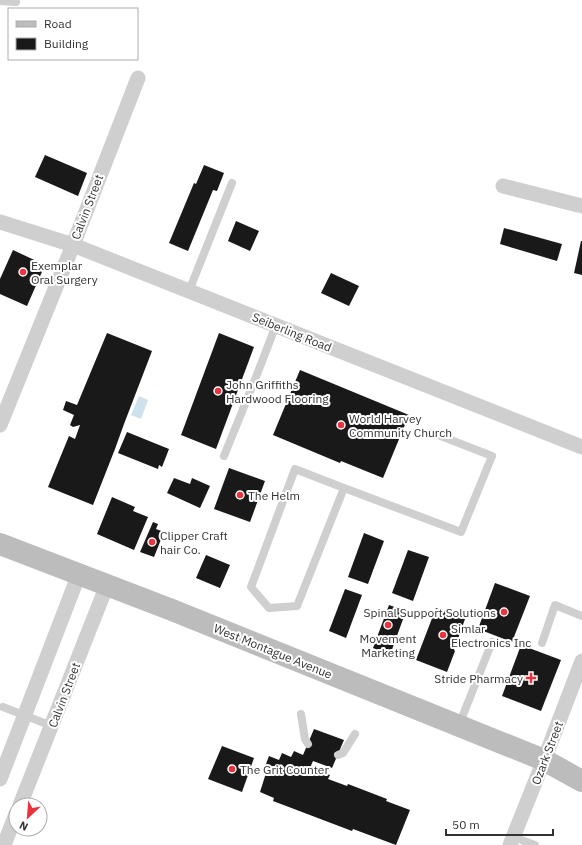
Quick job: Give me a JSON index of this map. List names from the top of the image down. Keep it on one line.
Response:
{"streets":{"main road":["West Montague Avenue"],"street":["Calvin Street","Seiberling Road","Ozark Street"]},"crossings":[["Calvin Street","Seiberling Road"],["Calvin Street","West Montague Avenue"],["West Montague Avenue","Ozark Street"]],"places":{"other":["Exemplar Oral Surgery","John Griffiths Hardwood Flooring","World Harvey Community Church","The Helm","Clipper Craft hair Co.","Spinal Support Solutions","Movement Marketing","Simlar Electronics Inc","The Grit Counter"],"health":["Stride Pharmacy"]},"legend":["Road","Building"],"scale_bar":"50 m","north":"bottom left"}
